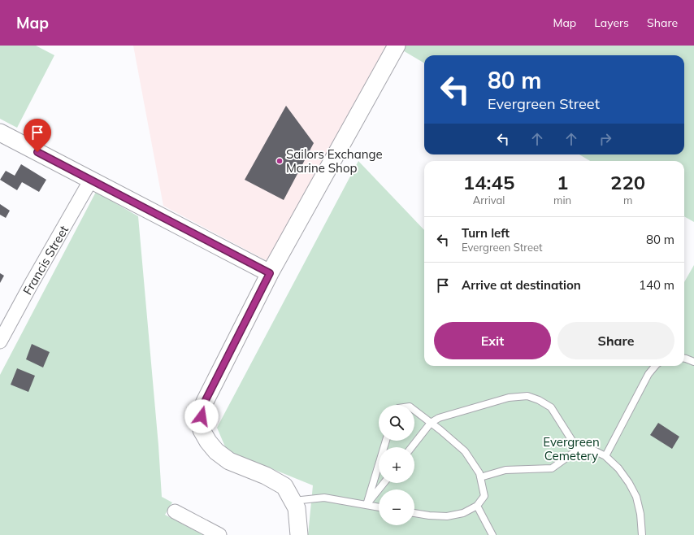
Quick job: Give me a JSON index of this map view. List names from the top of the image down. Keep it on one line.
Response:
{"streets":{"street":["Francis Street"]},"parks":["Evergreen Cemetery"],"places":["Sailors Exchange Marine Shop"],"page":{"header":"Map","nav":["Map","Layers","Share"],"turn":["80 m","Evergreen Street"],"eta":["14:45","Arrival","1","min","220","m"],"list":[{"name":"Turn left","note":"Evergreen Street","value":"80 m"},{"name":"Arrive at destination","value":"140 m"}],"buttons":["Exit","Share"],"map_buttons":["+","−"]}}
